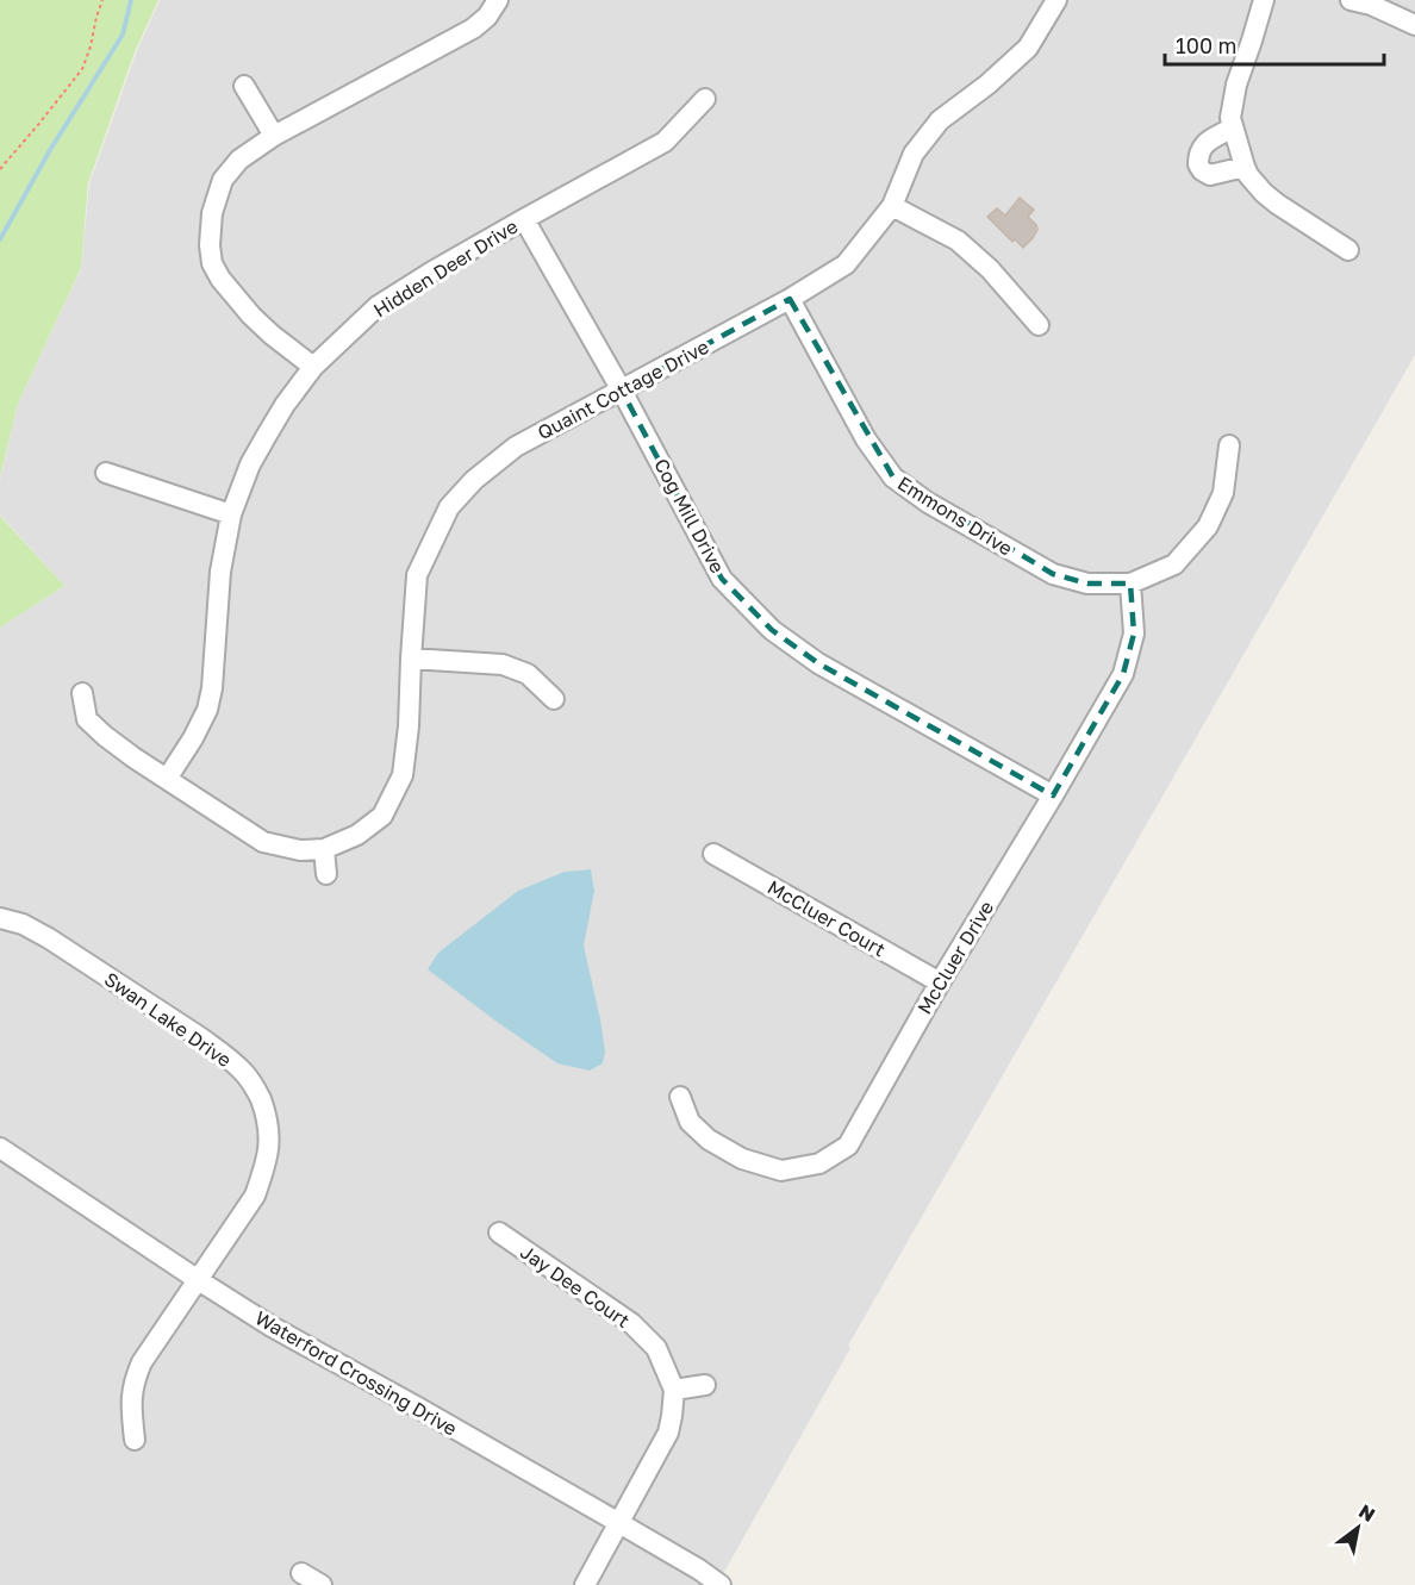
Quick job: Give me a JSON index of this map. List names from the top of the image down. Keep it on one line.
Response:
{"streets":{"street":["Hidden Deer Drive","Quaint Cottage Drive","Cog Mill Drive","Emmons Drive","McCluer Court","McCluer Drive","Swan Lake Drive","Jay Dee Court","Waterford Crossing Drive"]},"crossings":[["Hidden Deer Drive","Quaint Cottage Drive"],["Hidden Deer Drive","Cog Mill Drive"],["Quaint Cottage Drive","Cog Mill Drive"],["Quaint Cottage Drive","Emmons Drive"],["Cog Mill Drive","McCluer Drive"],["Emmons Drive","McCluer Drive"],["McCluer Court","McCluer Drive"],["Swan Lake Drive","Waterford Crossing Drive"]],"scale_bar":"100 m","north":"top right"}
